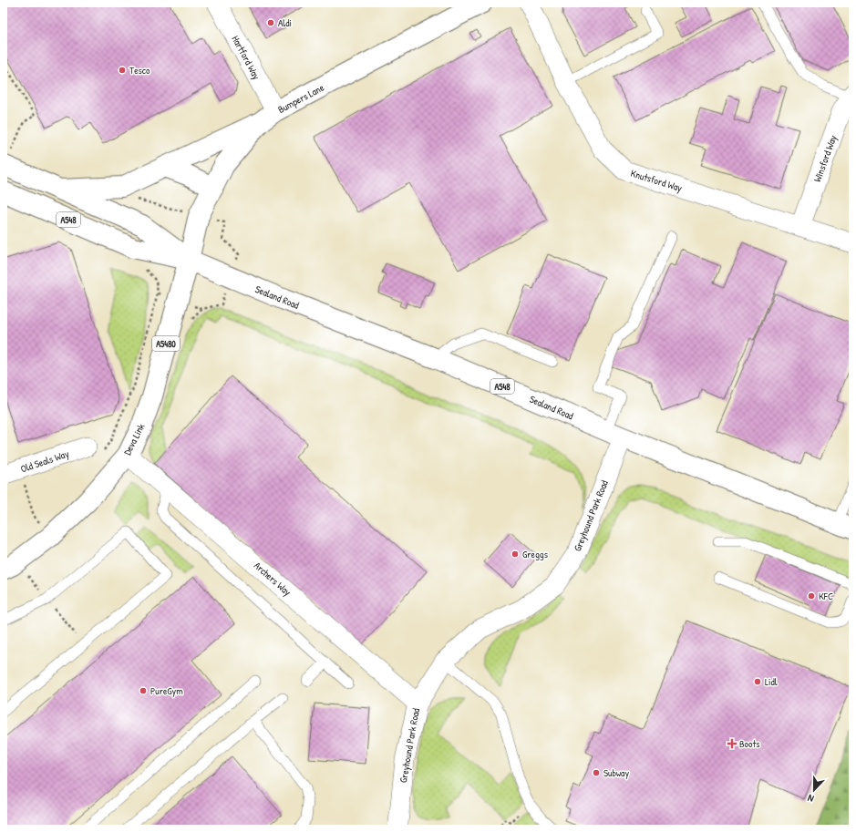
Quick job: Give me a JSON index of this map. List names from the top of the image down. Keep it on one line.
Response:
{"streets":{"main road":["Bumpers Lane","A548","Sealand Road","A5480","Deva Link"],"street":["Hartford Way","Winsford Way","Knutsford Way","Old Seals Way","Greyhound Park Road","Archers Way"]},"crossings":[["Hartford Way","Bumpers Lane"],["Bumpers Lane","Sealand Road"],["Bumpers Lane","Deva Link"],["Winsford Way","Knutsford Way"],["Sealand Road","Deva Link"],["Sealand Road","Greyhound Park Road"],["Deva Link","Archers Way"],["Greyhound Park Road","Archers Way"]],"places":{"other":["Aldi","Tesco","Greggs","KFC","Lidl","PureGym","Subway"],"health":["Boots"]},"north":"bottom"}
